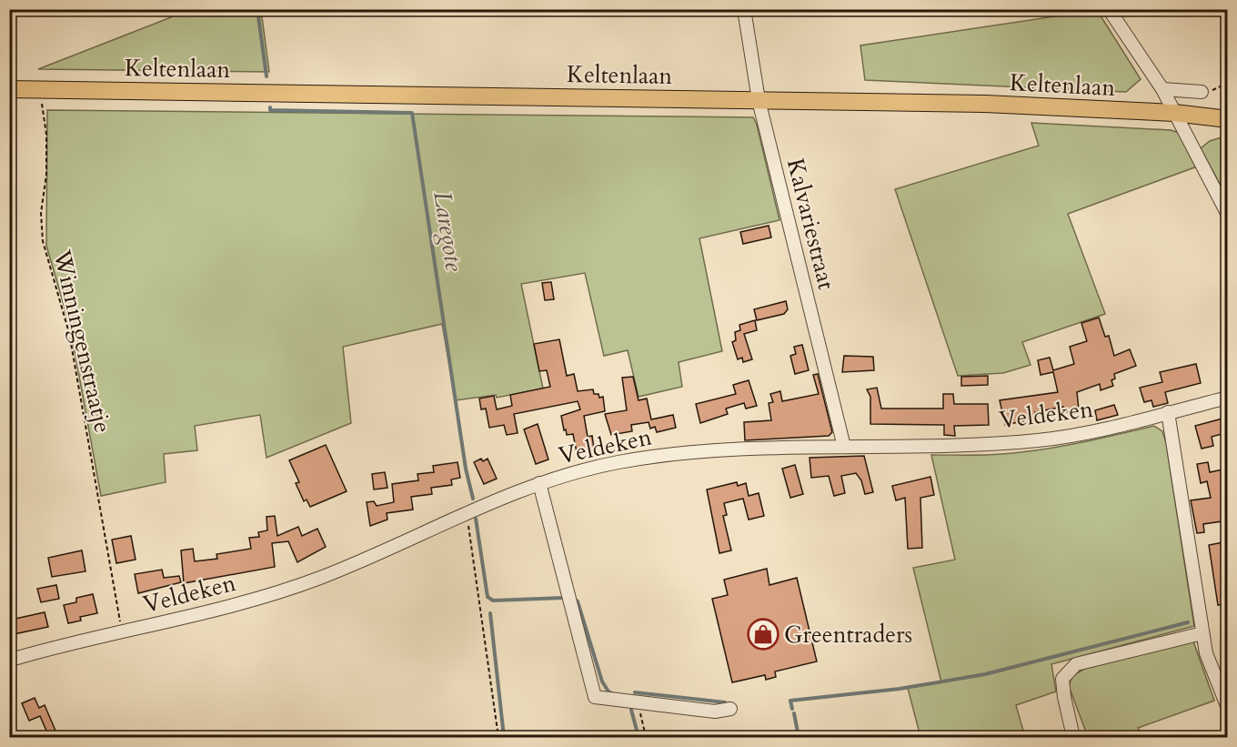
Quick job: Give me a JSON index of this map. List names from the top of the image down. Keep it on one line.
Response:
{"streets":{"main road":["Keltenlaan"],"street":["Kalvariestraat","Veldeken"],"path":["Winningenstraatje"]},"crossings":[["Keltenlaan","Kalvariestraat"],["Keltenlaan","Winningenstraatje"],["Kalvariestraat","Veldeken"],["Winningenstraatje","Veldeken"]],"water":["Laregote"],"places":{"shop":["Greentraders"]}}
